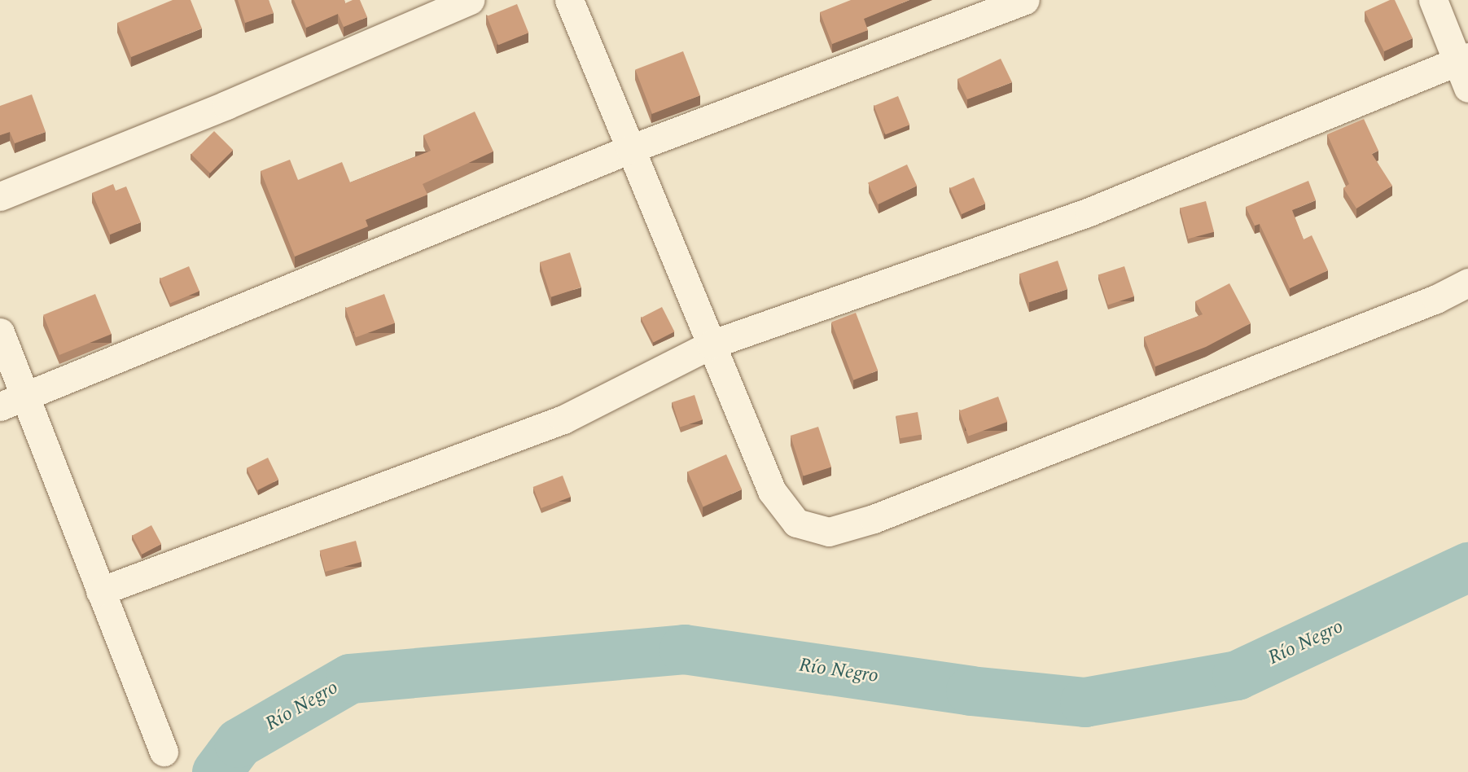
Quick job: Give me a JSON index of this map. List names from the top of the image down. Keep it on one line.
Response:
{"water":["Río Negro"]}
